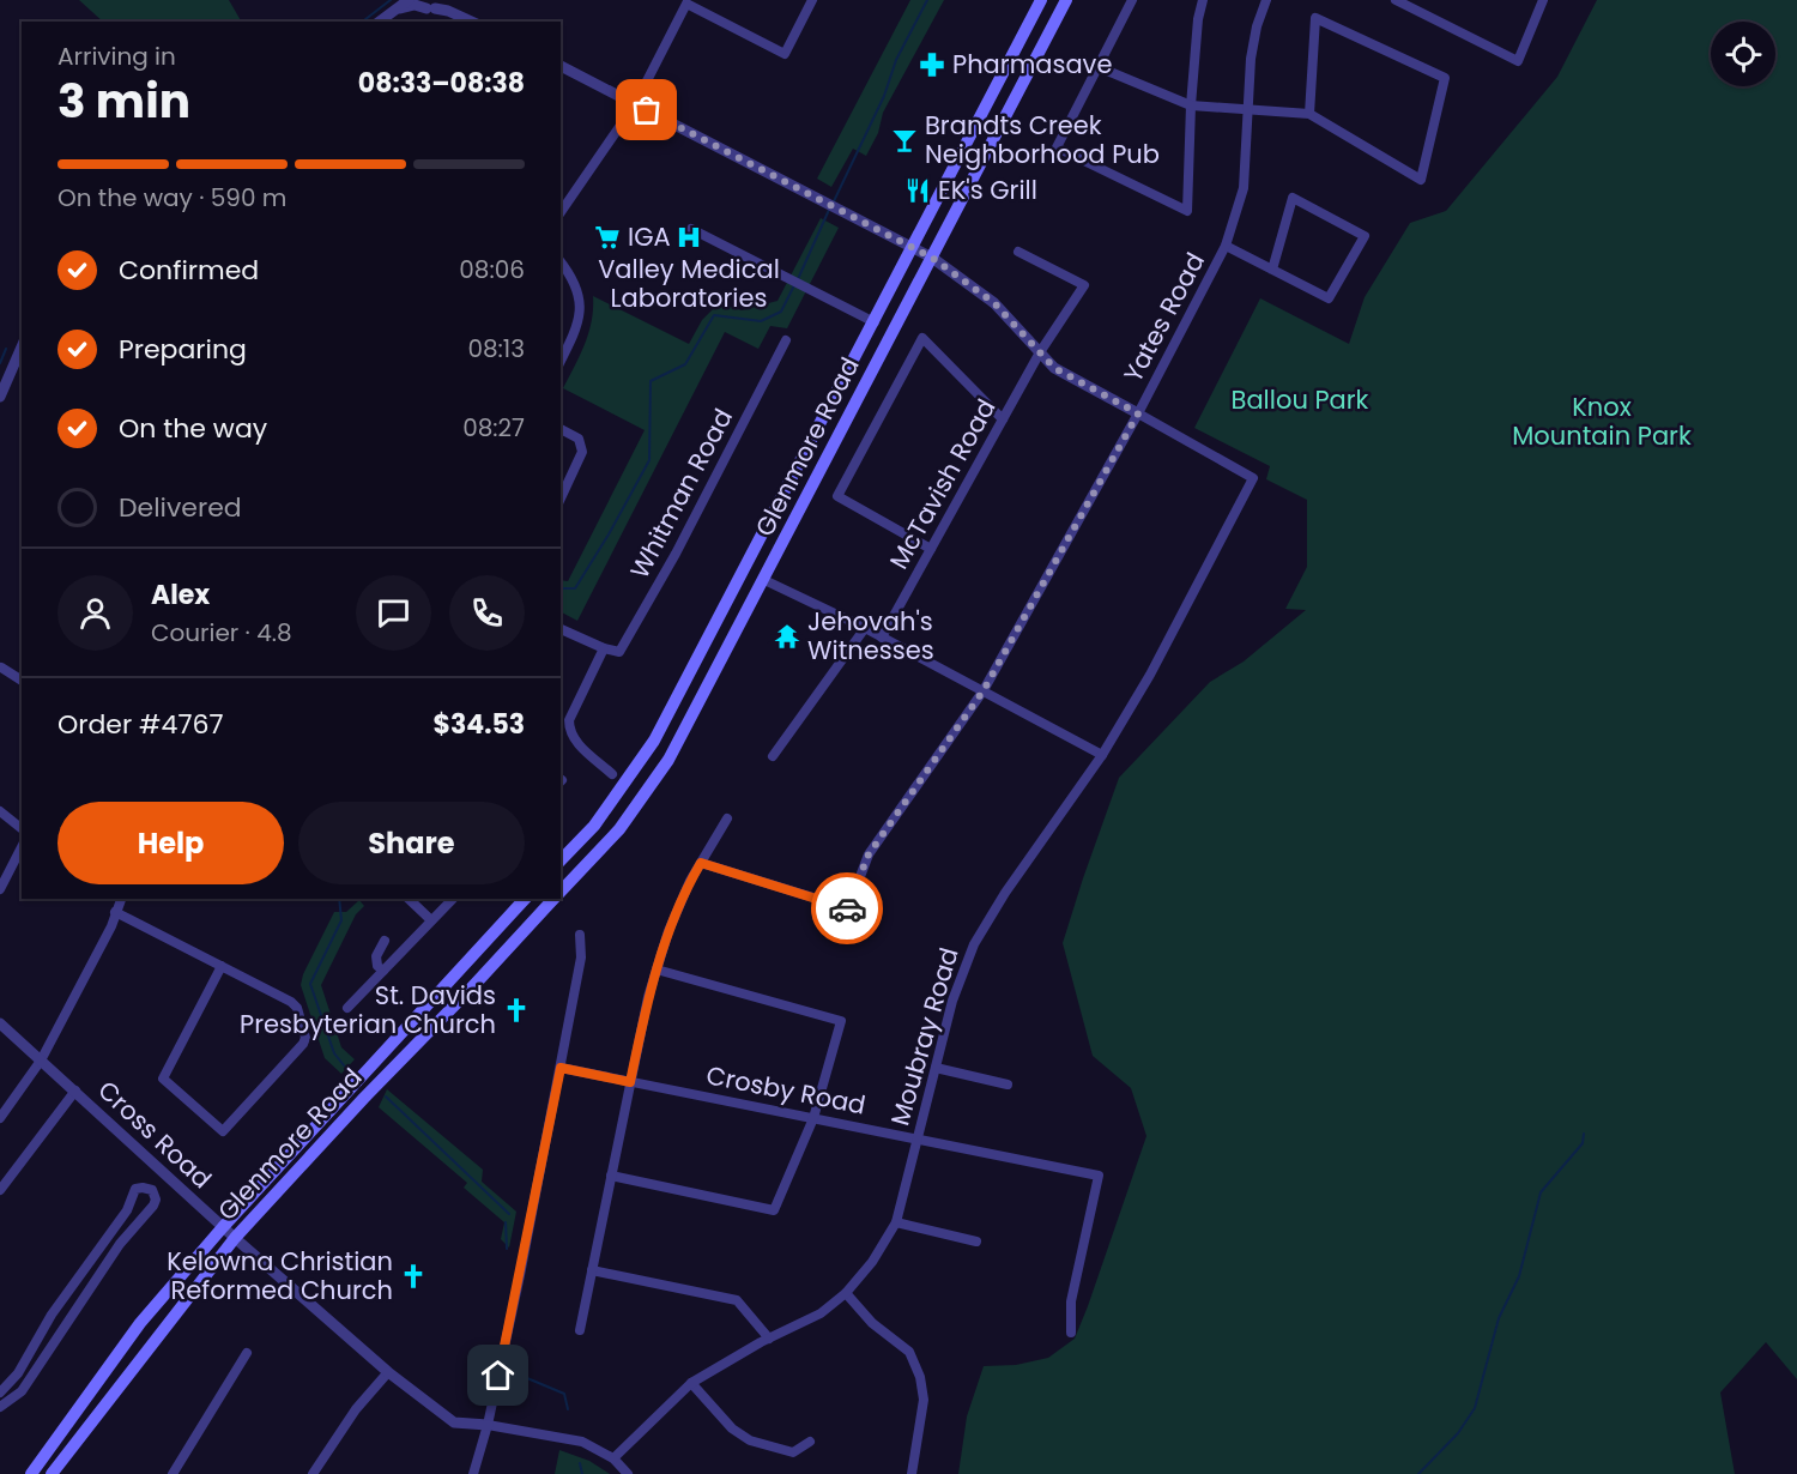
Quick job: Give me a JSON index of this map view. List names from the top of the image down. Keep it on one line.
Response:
{"streets":{"main road":["Glenmore Road"],"street":["Yates Road","McTavish Road","Whitman Road","Moubray Road","Crosby Road","Cross Road"]},"crossings":[["Yates Road","Moubray Road"],["Glenmore Road","Cross Road"],["Moubray Road","Crosby Road"]],"parks":["Ballou Park","Knox Mountain Park"],"places":{"pharmacy":["Pharmasave"],"bar":["Brandts Creek Neighborhood Pub"],"restaurant":["EK's Grill"],"supermarket":["IGA"],"hospital":["Valley Medical Laboratories"],"temple":["Jehovah's Witnesses"],"church":["St. Davids Presbyterian Church","Kelowna Christian Reformed Church"]},"page":{"heading":["3 min","Arriving in","08:33–08:38"],"panel":["Alex","Courier · 4.8","Order #4767","$34.53"],"bar":"On the way · 590 m","list":[["Confirmed","08:06"],["Preparing","08:13"],["On the way","08:27"],"Delivered"],"buttons":["Help","Share"]}}
